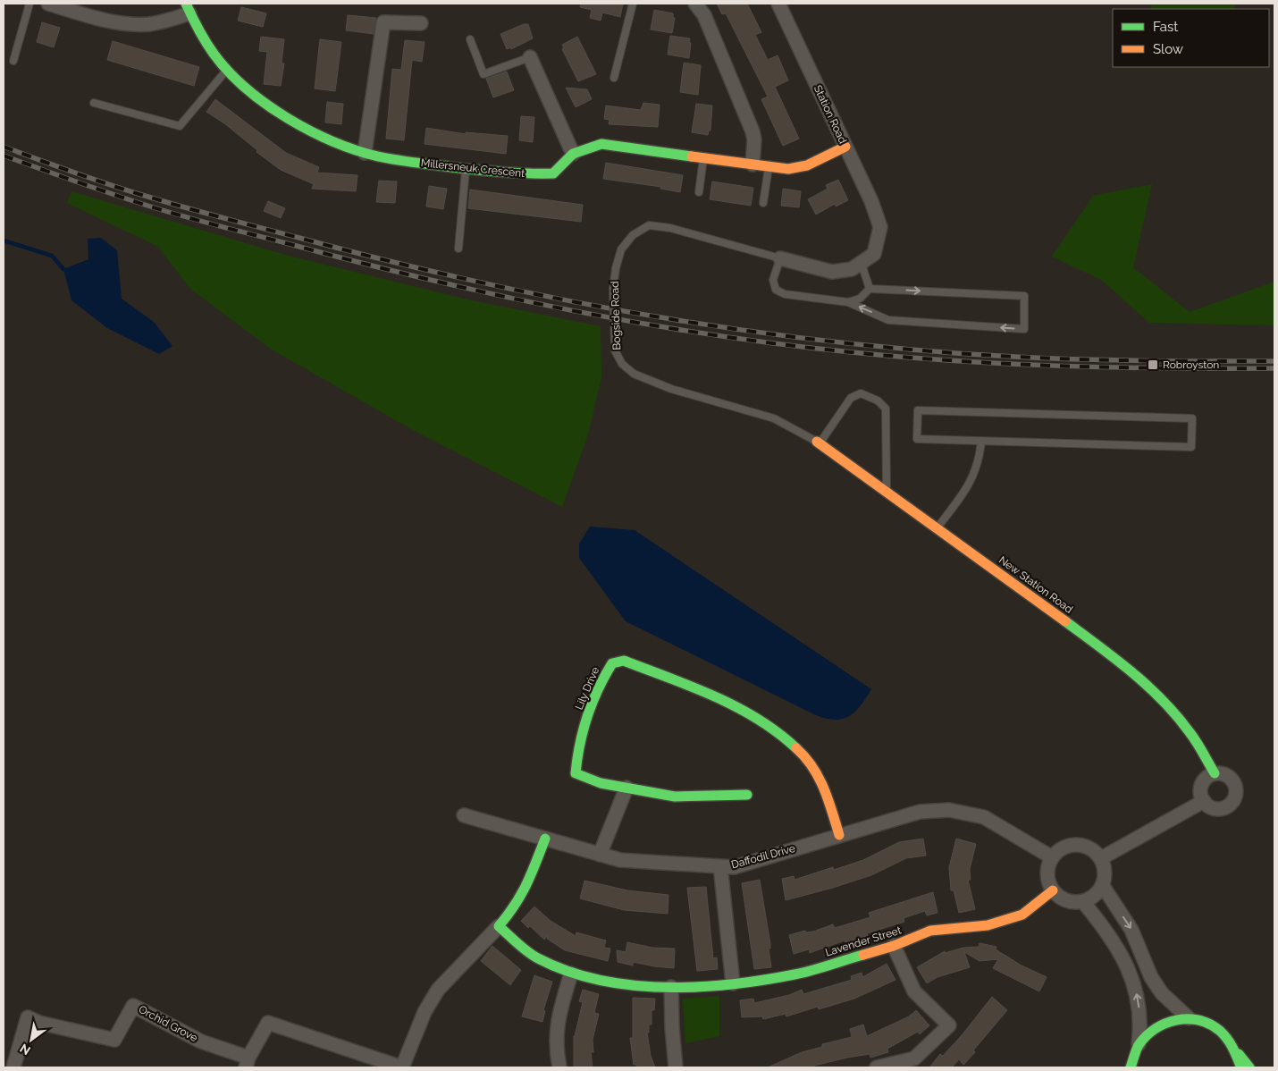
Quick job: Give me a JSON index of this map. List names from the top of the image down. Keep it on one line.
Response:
{"streets":{"main road":["Millersneuk Crescent","New Station Road","Lily Drive","Lavender Street"],"street":["Station Road","Bogside Road","Daffodil Drive","Orchid Grove"]},"crossings":[["Station Road","Millersneuk Crescent"],["Station Road","Bogside Road"],["Bogside Road","New Station Road"],["Lily Drive","Daffodil Drive"],["Daffodil Drive","Lavender Street"]],"places":{"transit":["Robroyston"]},"legend":["Fast","Slow"],"north":"bottom left"}
